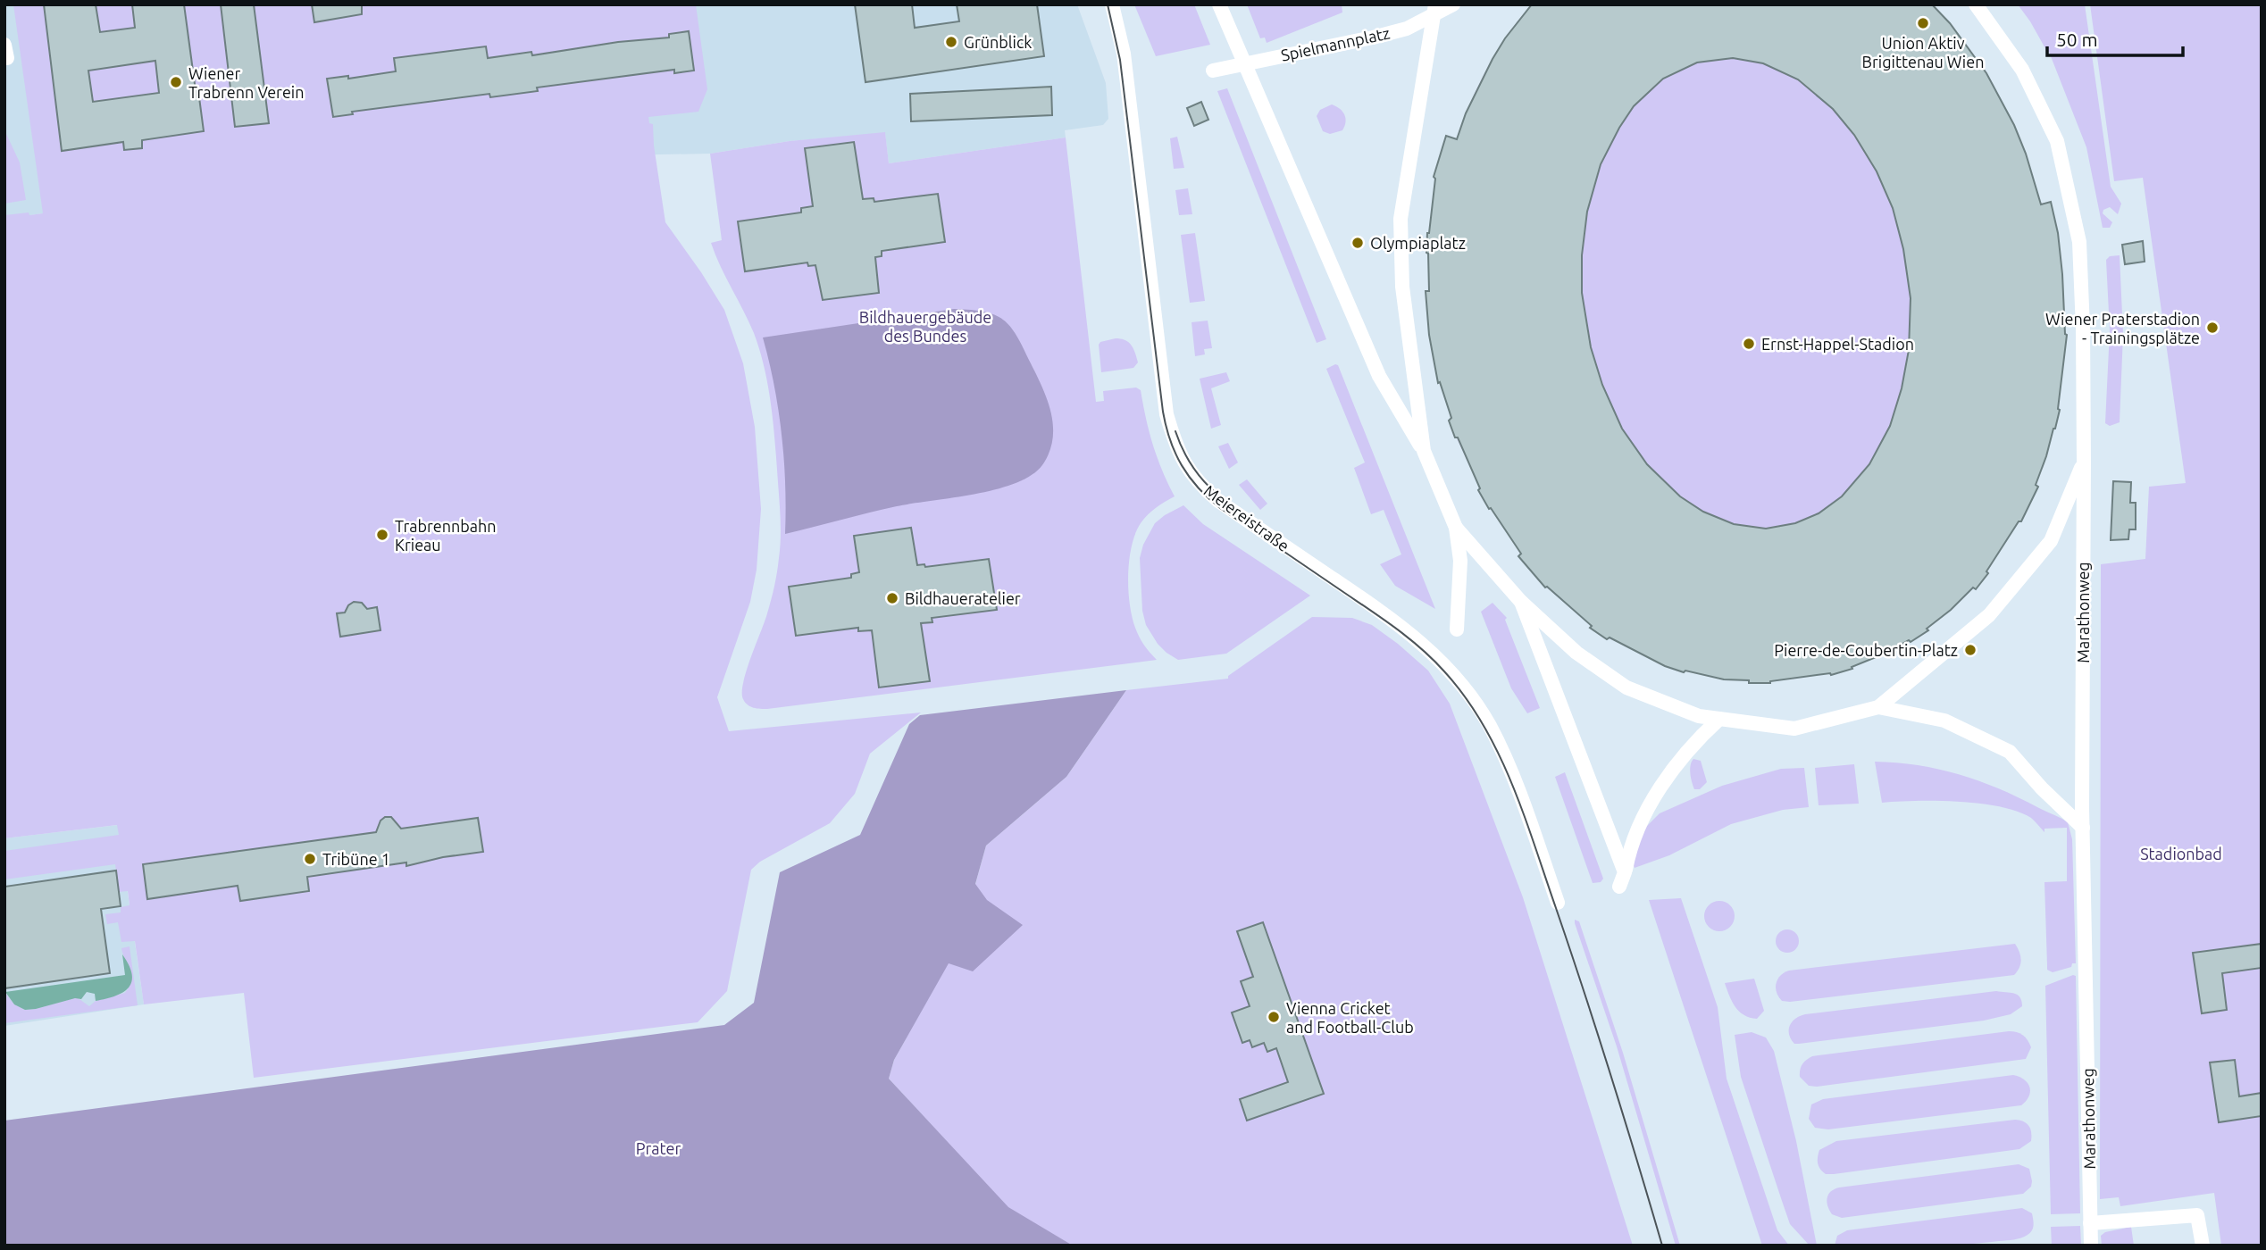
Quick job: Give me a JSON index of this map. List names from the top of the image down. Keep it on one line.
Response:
{"streets":{"street":["Spielmannplatz","Meiereistraße","Marathonweg"]},"parks":["Bildhauergebäude des Bundes","Stadionbad","Prater"],"places":["Union Aktiv Brigittenau Wien","Grünblick","Wiener Trabrenn Verein","Olympiaplatz","Wiener Praterstadion - Trainingsplätze","Ernst-Happel-Stadion","Trabrennbahn Krieau","Bildhaueratelier","Pierre-de-Coubertin-Platz","Tribüne 1","Vienna Cricket and Football-Club"],"scale_bar":"50 m"}
